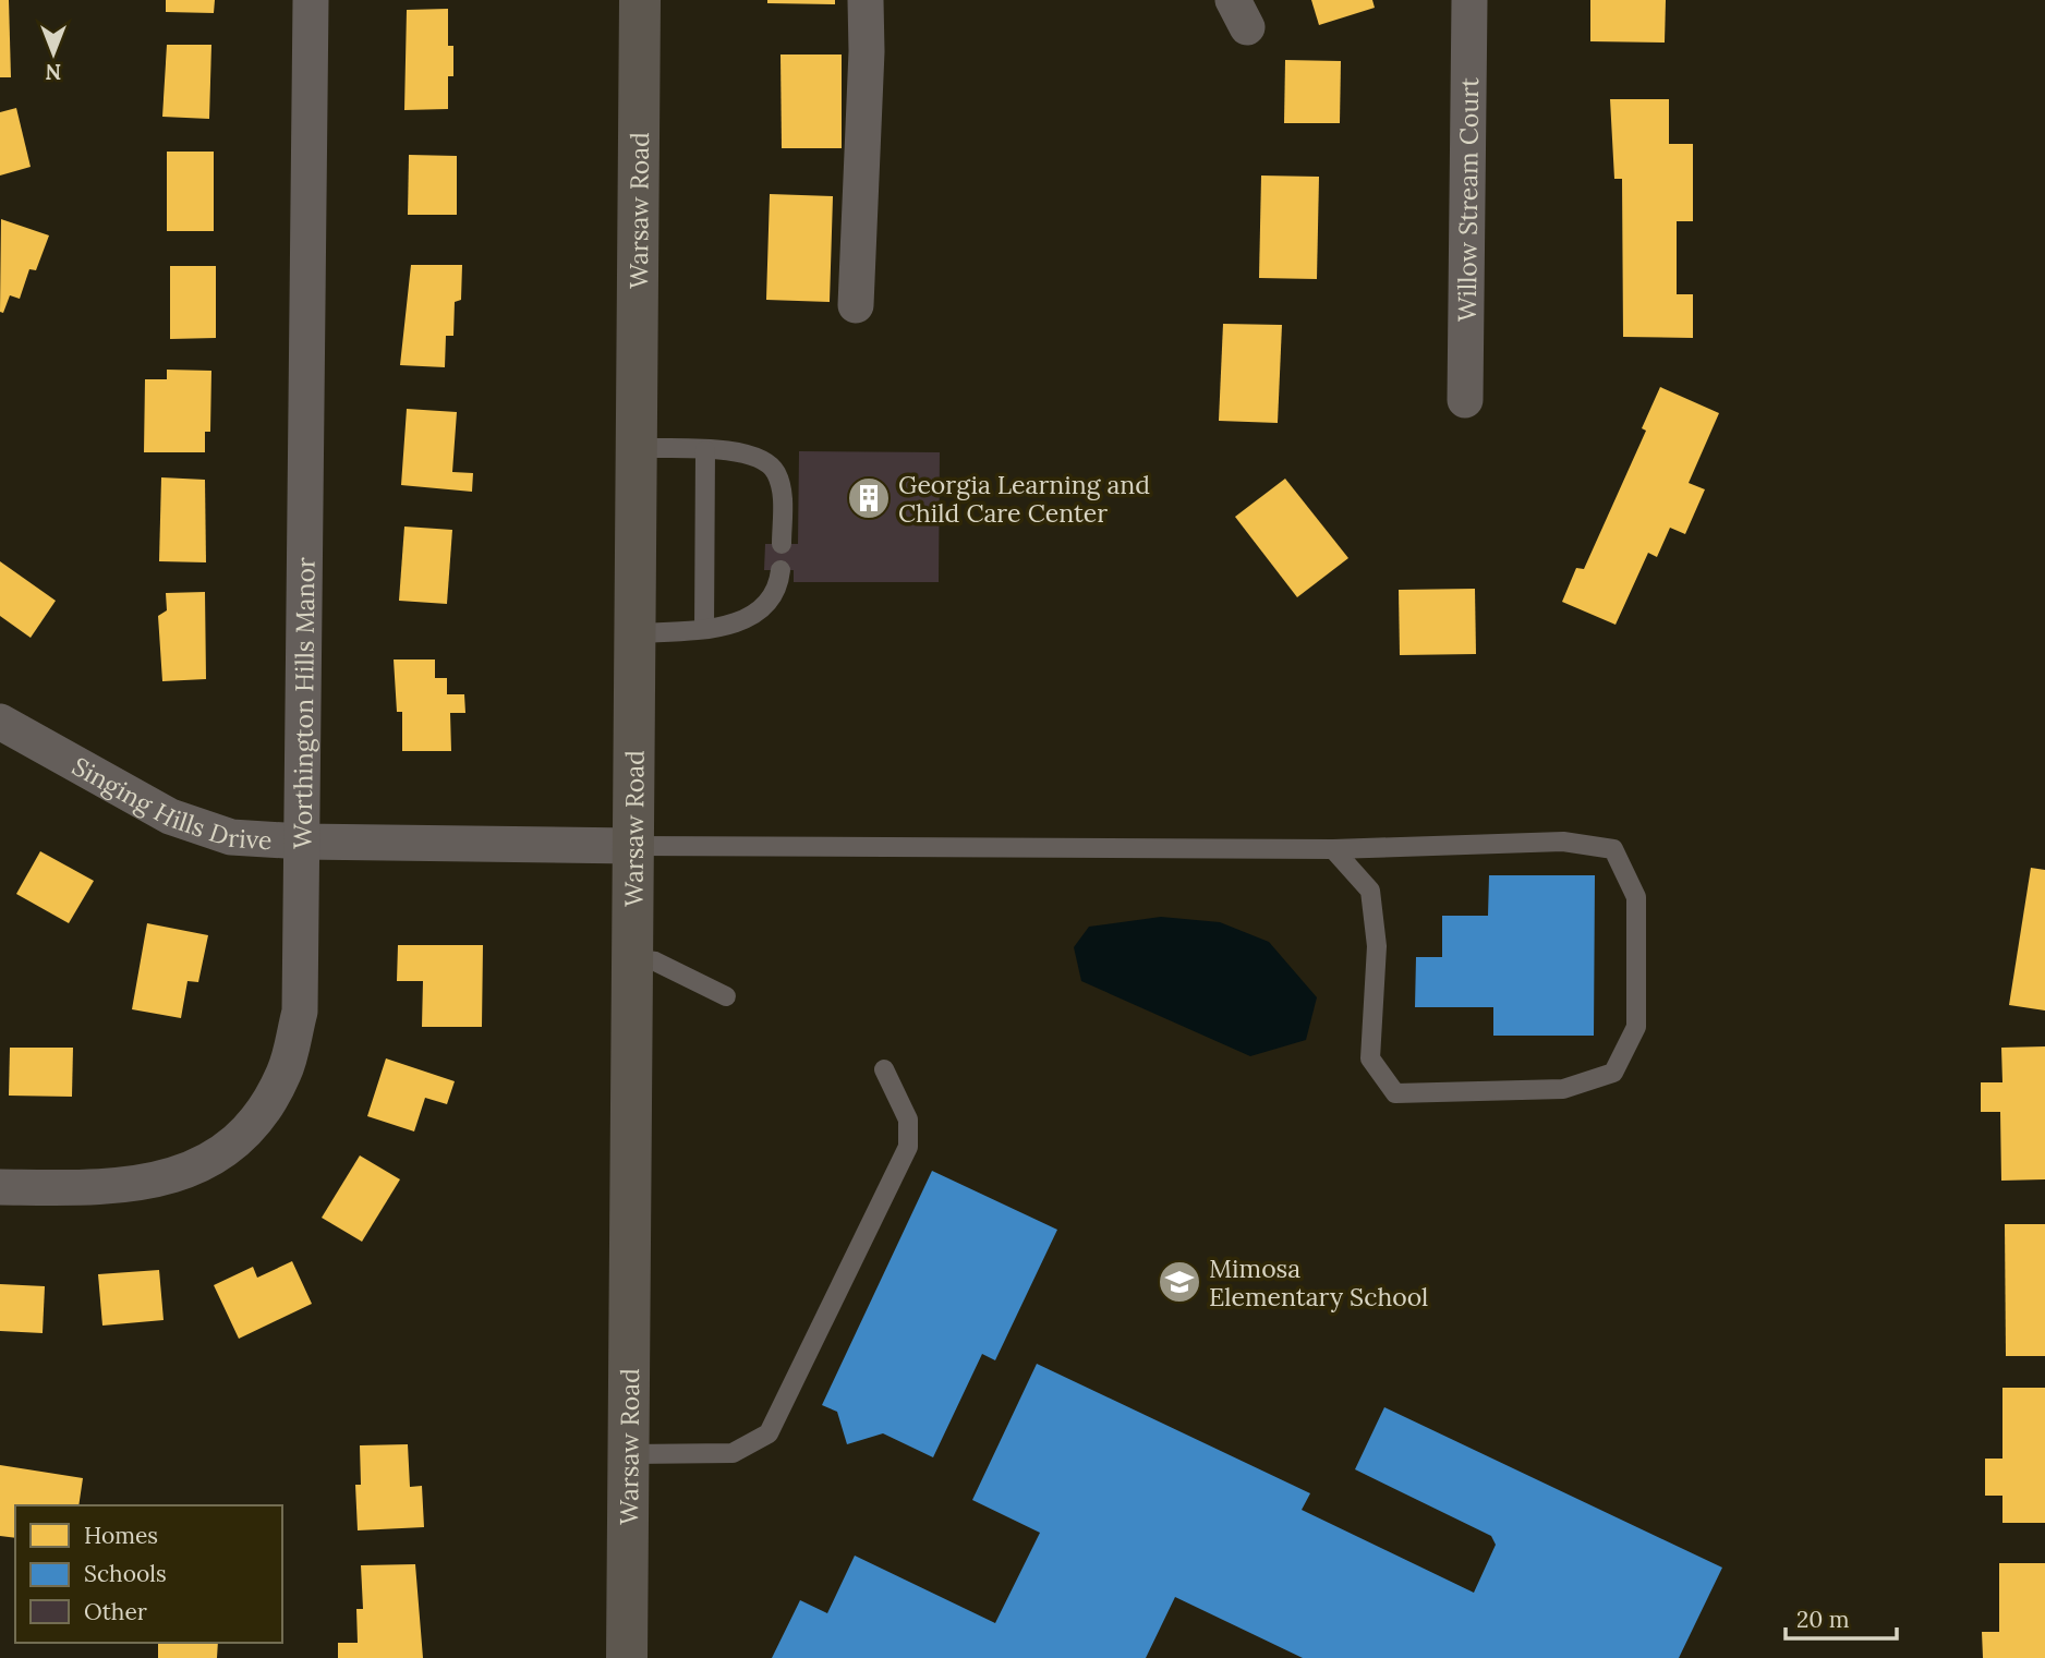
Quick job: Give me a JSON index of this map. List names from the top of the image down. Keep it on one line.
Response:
{"streets":{"street":["Willow Stream Court","Warsaw Road","Worthington Hills Manor","Singing Hills Drive"]},"crossings":[["Warsaw Road","Singing Hills Drive"],["Worthington Hills Manor","Singing Hills Drive"]],"places":{"building":["Georgia Learning and Child Care Center"],"school or university":["Mimosa Elementary School"]},"legend":["Homes","Schools","Other"],"scale_bar":"20 m","north":"bottom"}
